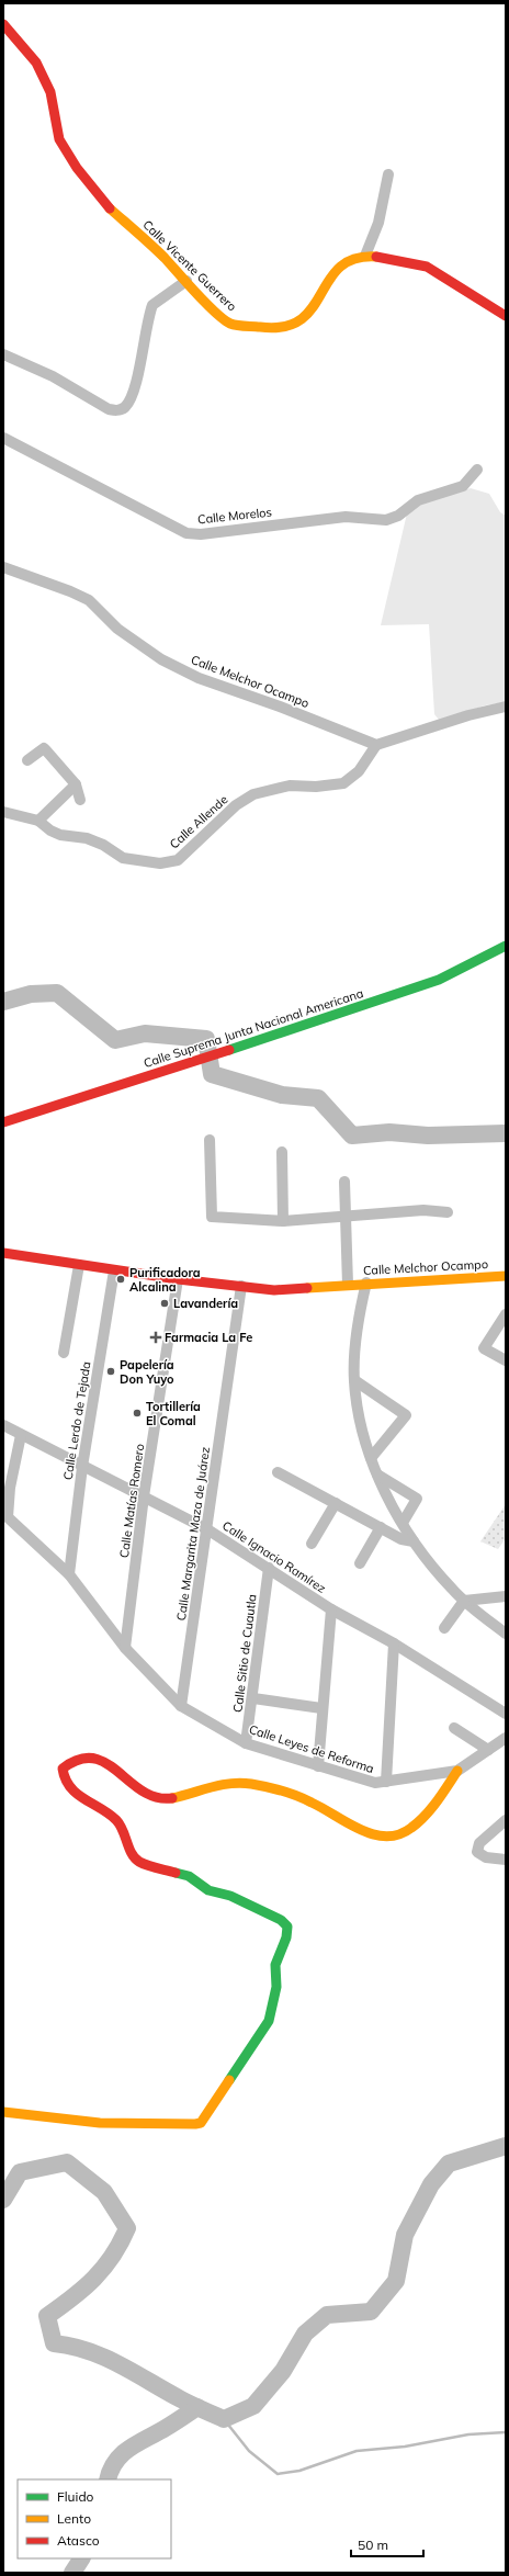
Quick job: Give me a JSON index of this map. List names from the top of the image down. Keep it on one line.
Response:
{"streets":{"street":["Calle Vicente Guerrero","Calle Morelos","Calle Melchor Ocampo","Calle Allende","Calle Suprema Junta Nacional Americana","Calle Lerdo de Tejada","Calle Matías Romero","Calle Margarita Maza de Juárez","Calle Ignacio Ramírez","Calle Sitio de Cuautla","Calle Leyes de Reforma"]},"crossings":[["Calle Melchor Ocampo","Calle Allende"],["Calle Melchor Ocampo","Calle Lerdo de Tejada"],["Calle Melchor Ocampo","Calle Matías Romero"],["Calle Melchor Ocampo","Calle Margarita Maza de Juárez"],["Calle Lerdo de Tejada","Calle Ignacio Ramírez"],["Calle Lerdo de Tejada","Calle Leyes de Reforma"],["Calle Matías Romero","Calle Ignacio Ramírez"],["Calle Matías Romero","Calle Leyes de Reforma"],["Calle Margarita Maza de Juárez","Calle Ignacio Ramírez"],["Calle Margarita Maza de Juárez","Calle Leyes de Reforma"],["Calle Ignacio Ramírez","Calle Sitio de Cuautla"],["Calle Sitio de Cuautla","Calle Leyes de Reforma"]],"places":{"other":["Purificadora Alcalina","Lavandería","Papelería Don Yuyo","Tortillería El Comal"],"health":["Farmacia La Fe"]},"legend":["Fluido","Lento","Atasco"],"scale_bar":"50 m"}
